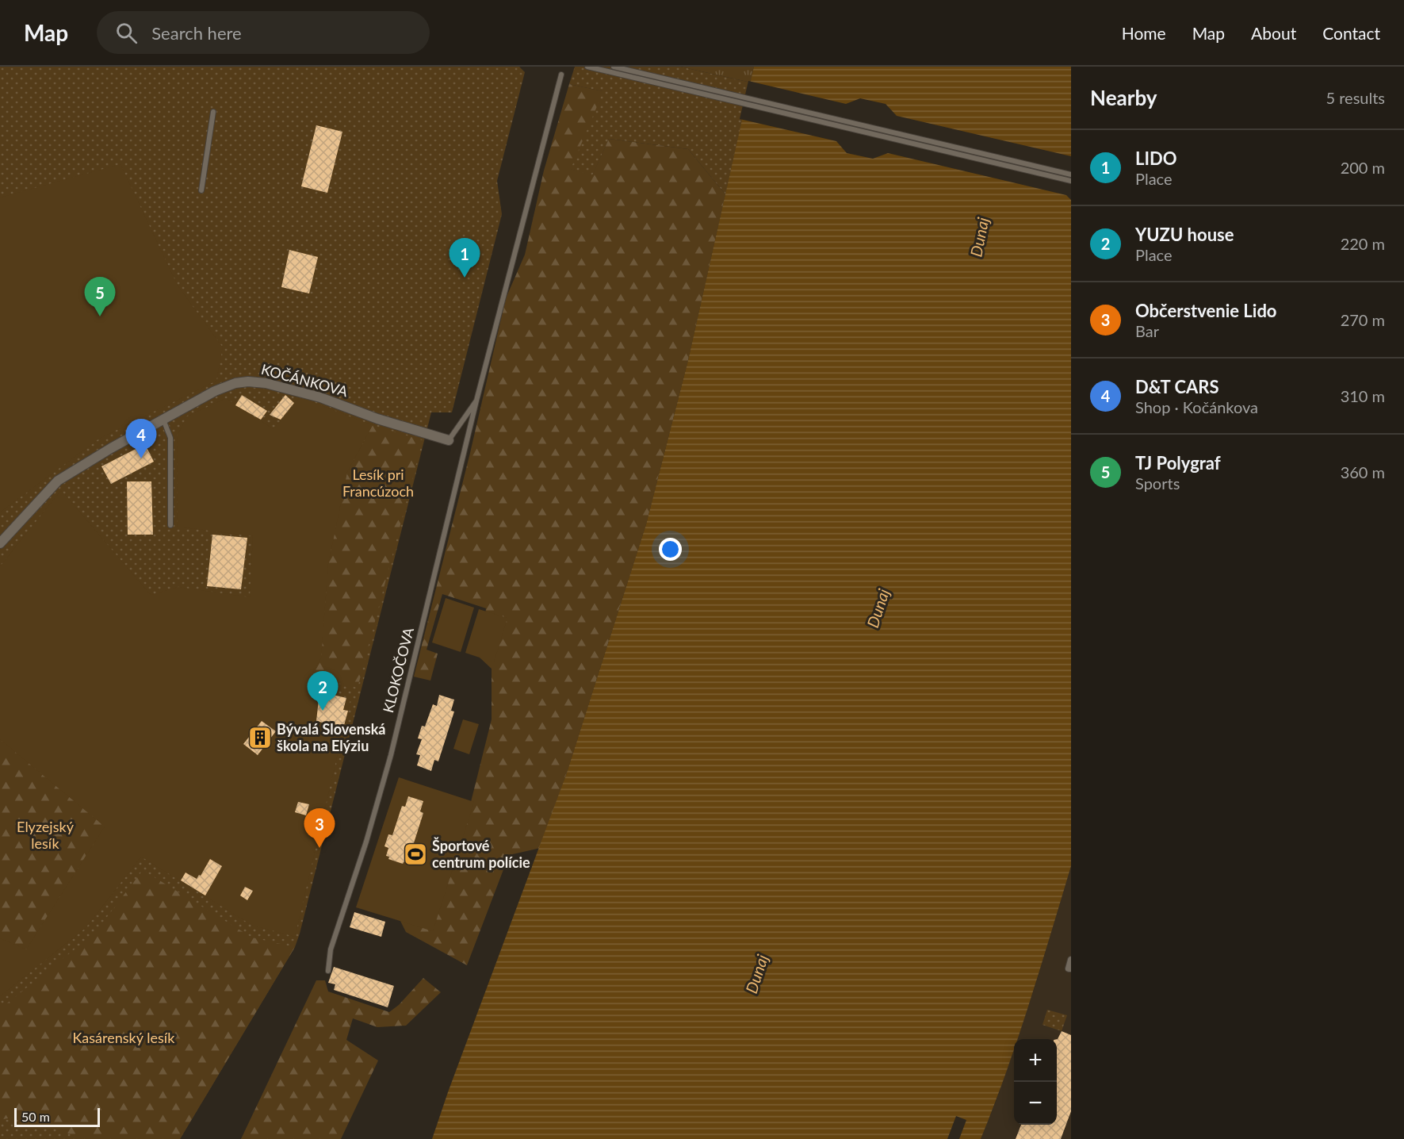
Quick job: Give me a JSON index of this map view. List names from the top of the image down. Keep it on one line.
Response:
{"streets":{"street":["KOČÁNKOVA"],"lane":["KLOKOČOVA"]},"water":["Dunaj"],"parks":["Lesík pri Francúzoch","Elyzejský lesík","Kasárenský lesík"],"places":{"building":["Bývalá Slovenská škola na Elýziu"],"sports":["Športové centrum polície"]},"scale_bar":"50 m","page":{"header":"Map","search":"Search here","nav":["Home","Map","About","Contact"],"heading":["Nearby","5 results"],"list":[{"mark":"1","name":"LIDO","note":"Place","value":"200 m"},{"mark":"2","name":"YUZU house","note":"Place","value":"220 m"},{"mark":"3","name":"Občerstvenie Lido","note":"Bar","value":"270 m"},{"mark":"4","name":"D&T CARS","note":"Shop · Kočánkova","value":"310 m"},{"mark":"5","name":"TJ Polygraf","note":"Sports","value":"360 m"}],"pins":["1","5","4","2","3"],"map_buttons":["+","−"],"scale":"50 m"}}
